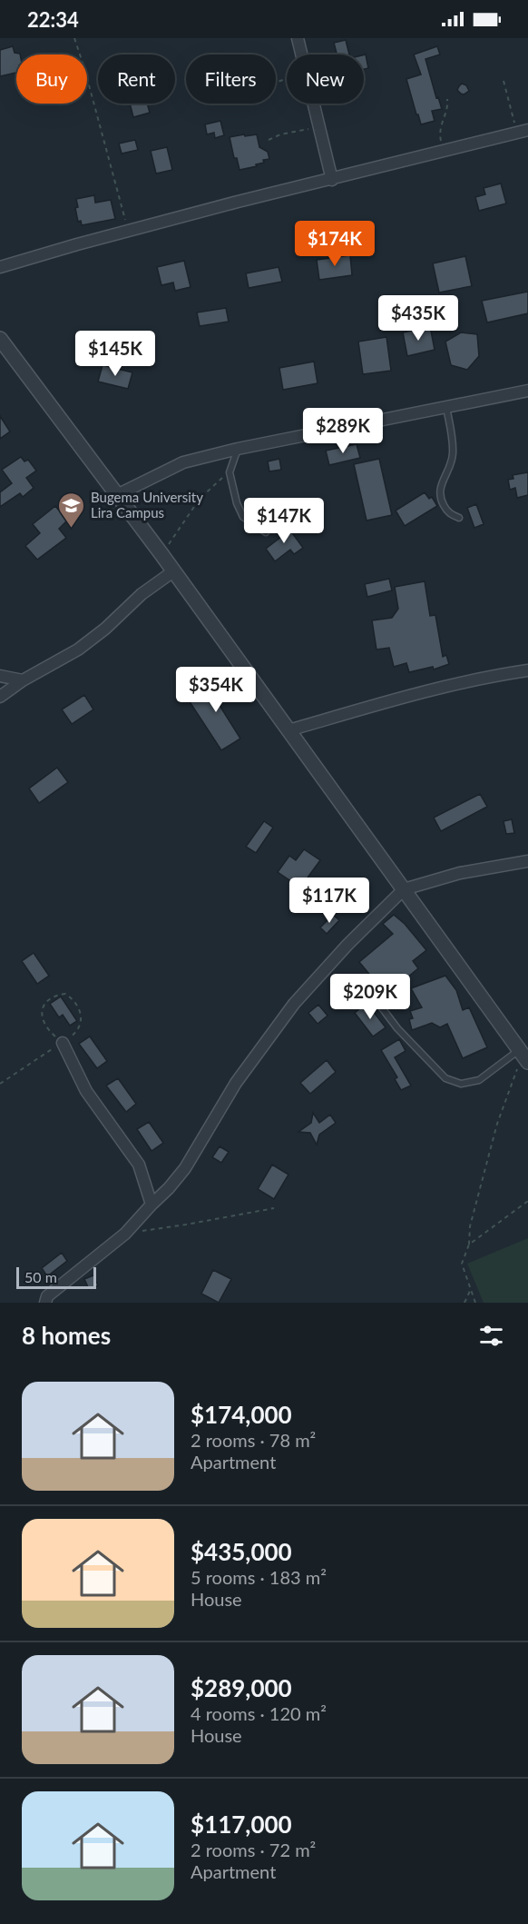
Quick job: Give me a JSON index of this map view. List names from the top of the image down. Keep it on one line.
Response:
{"places":{"school or university":["Bugema University Lira Campus"]},"scale_bar":"50 m","page":{"status":"22:34","chip":["Buy","Rent","Filters","New"],"price":["$174K","$435K","$145K","$289K","$147K","$354K","$117K","$209K"],"scale":"50 m","heading":"8 homes","list":[{"name":"$174,000","note":"2 rooms · 78 m² · Apartment"},{"name":"$435,000","note":"5 rooms · 183 m² · House"},{"name":"$289,000","note":"4 rooms · 120 m² · House"},{"name":"$117,000","note":"2 rooms · 72 m² · Apartment"}]}}
